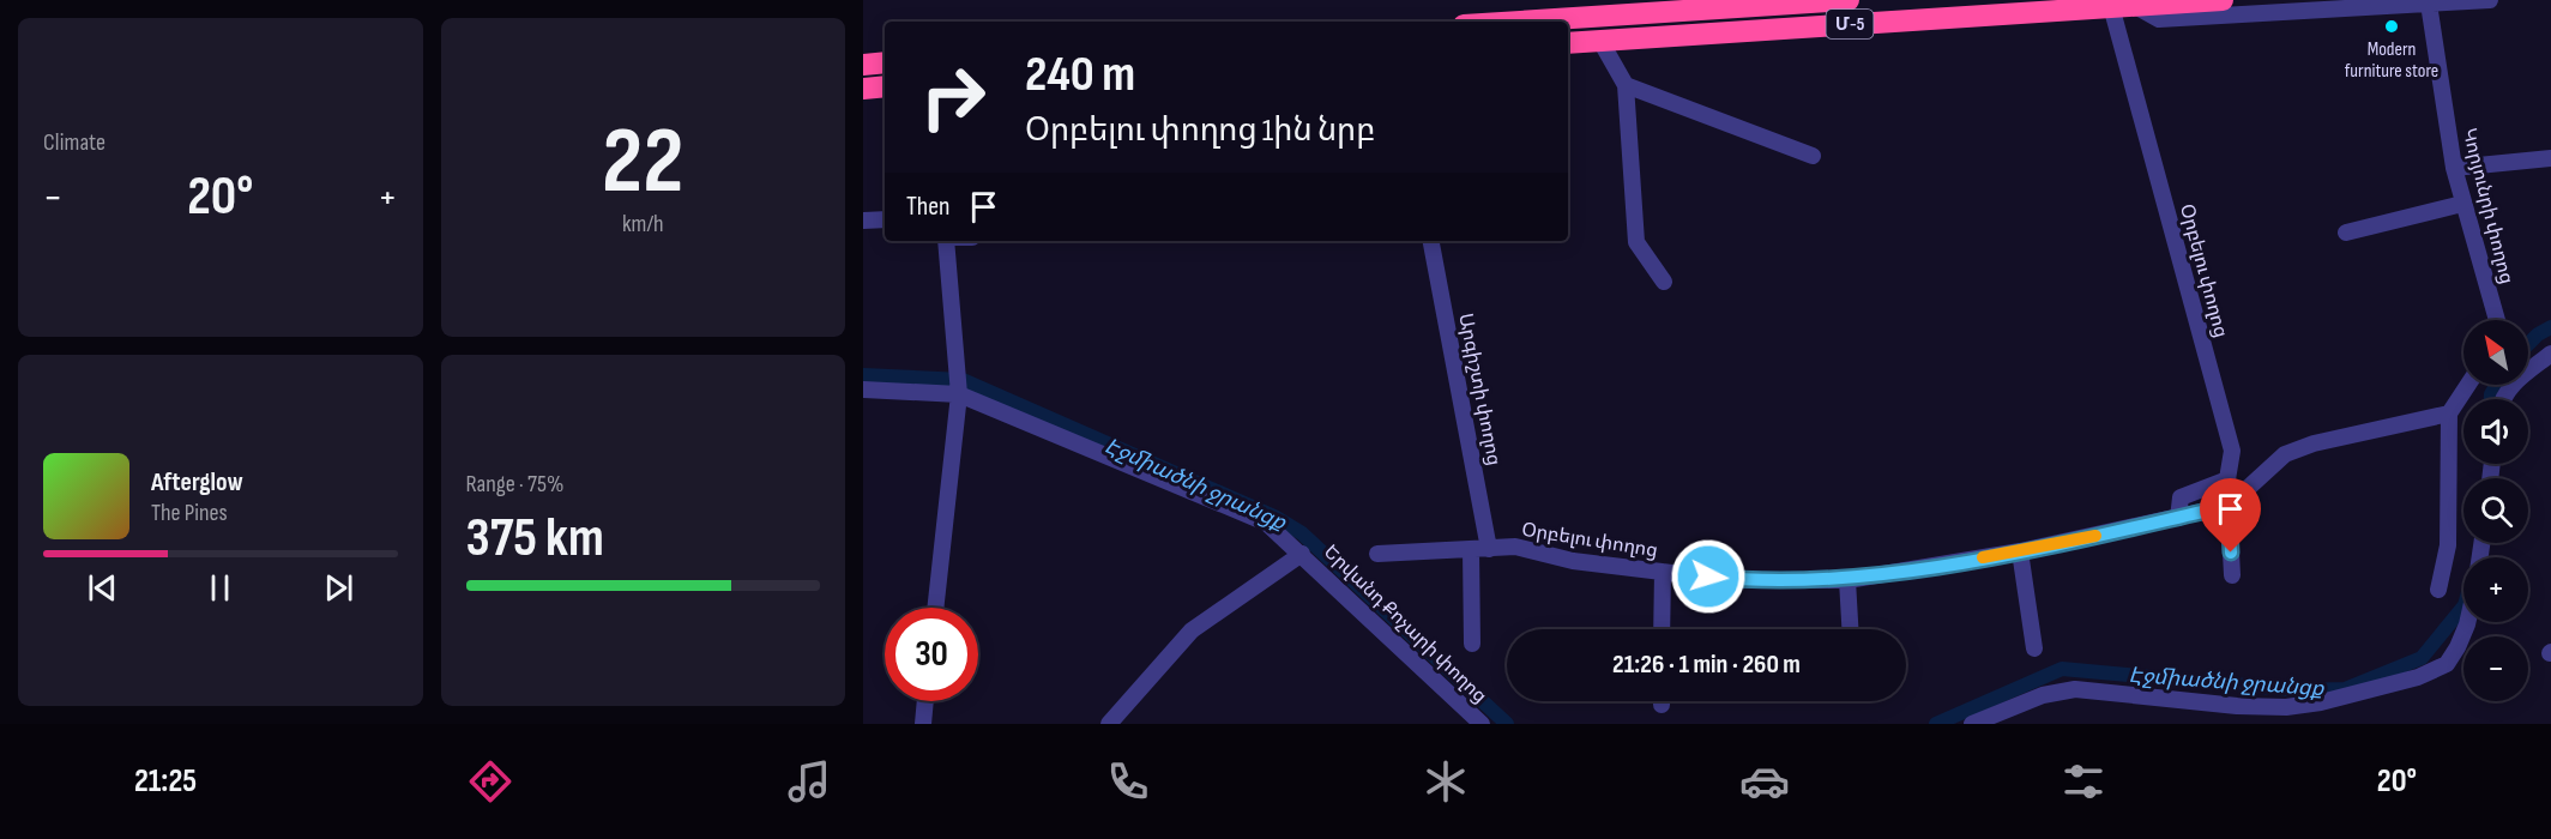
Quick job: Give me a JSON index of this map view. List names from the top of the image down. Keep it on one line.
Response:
{"streets":{"highway":["Մ-5"],"street":["Կորյունրի փողոց","Օրբելու փողոց","Արգիշտի փողոց","Երվանդ Քոչարի փողոց"]},"crossings":[["Մ-5","Օրբելու փողոց"],["Օրբելու փողոց","Արգիշտի փողոց"]],"water":["Էջմիածնի ջրանցք"],"places":["Modern furniture store"],"north":"top left","page":{"tile":["Climate",["22","km/h"],["Range · 75%","375 km"]],"turn":["240 m","Օրբելու փողոց 1ին նրբ"],"heat":["−","20°","+"],"then":"Then","map_buttons":["+","−"],"song":["Afterglow","The Pines"],"limit":"30","trip":"21:26 · 1 min · 260 m","tabs":["21:25","20°"]}}
